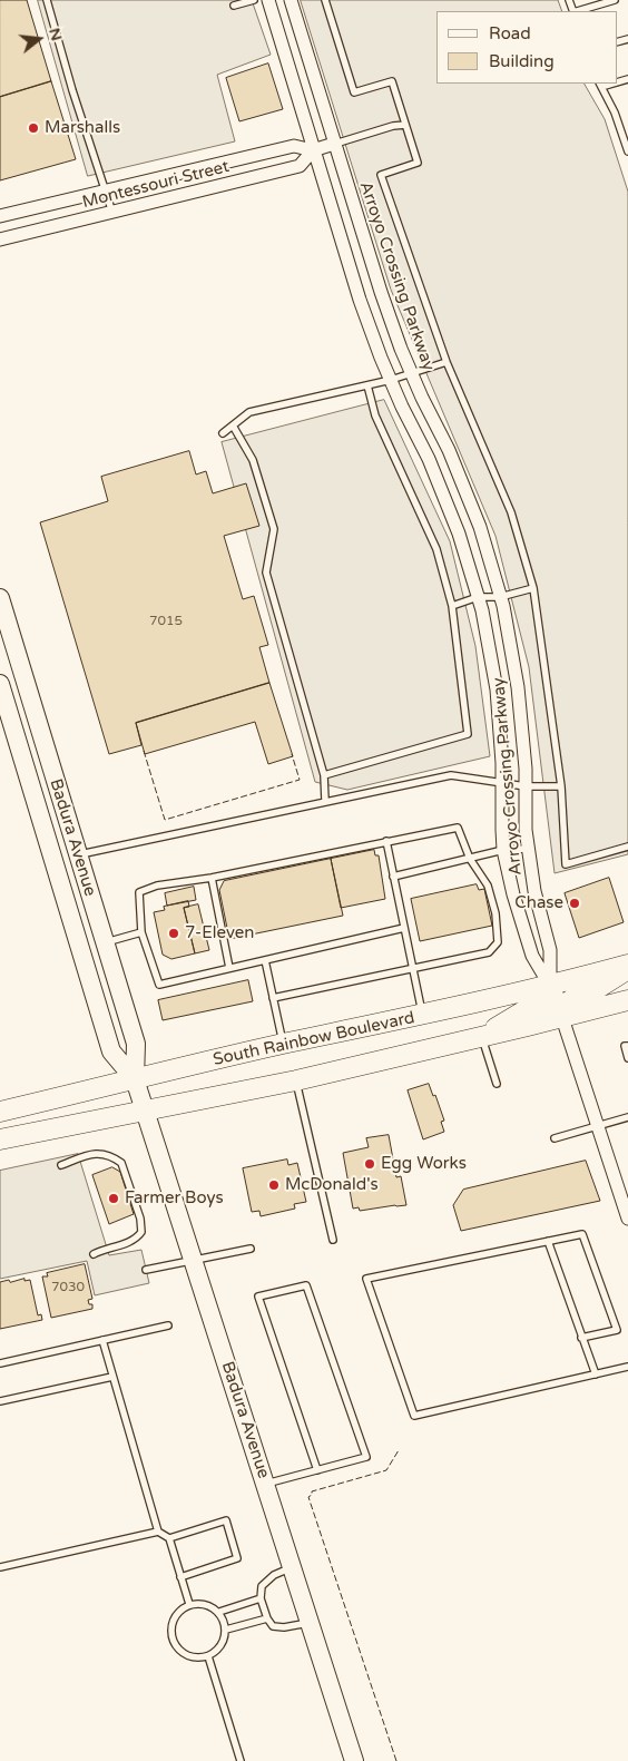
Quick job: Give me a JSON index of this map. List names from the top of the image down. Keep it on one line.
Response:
{"streets":{"main road":["Badura Avenue","South Rainbow Boulevard"],"street":["Montessouri Street","Arroyo Crossing Parkway"]},"crossings":[["Montessouri Street","Arroyo Crossing Parkway"],["Arroyo Crossing Parkway","South Rainbow Boulevard"],["Badura Avenue","South Rainbow Boulevard"]],"places":["Marshalls","Chase","7-Eleven","Egg Works","McDonald's","Farmer Boys"],"house_numbers":["7015","7030"],"legend":["Road","Building"],"north":"right"}
